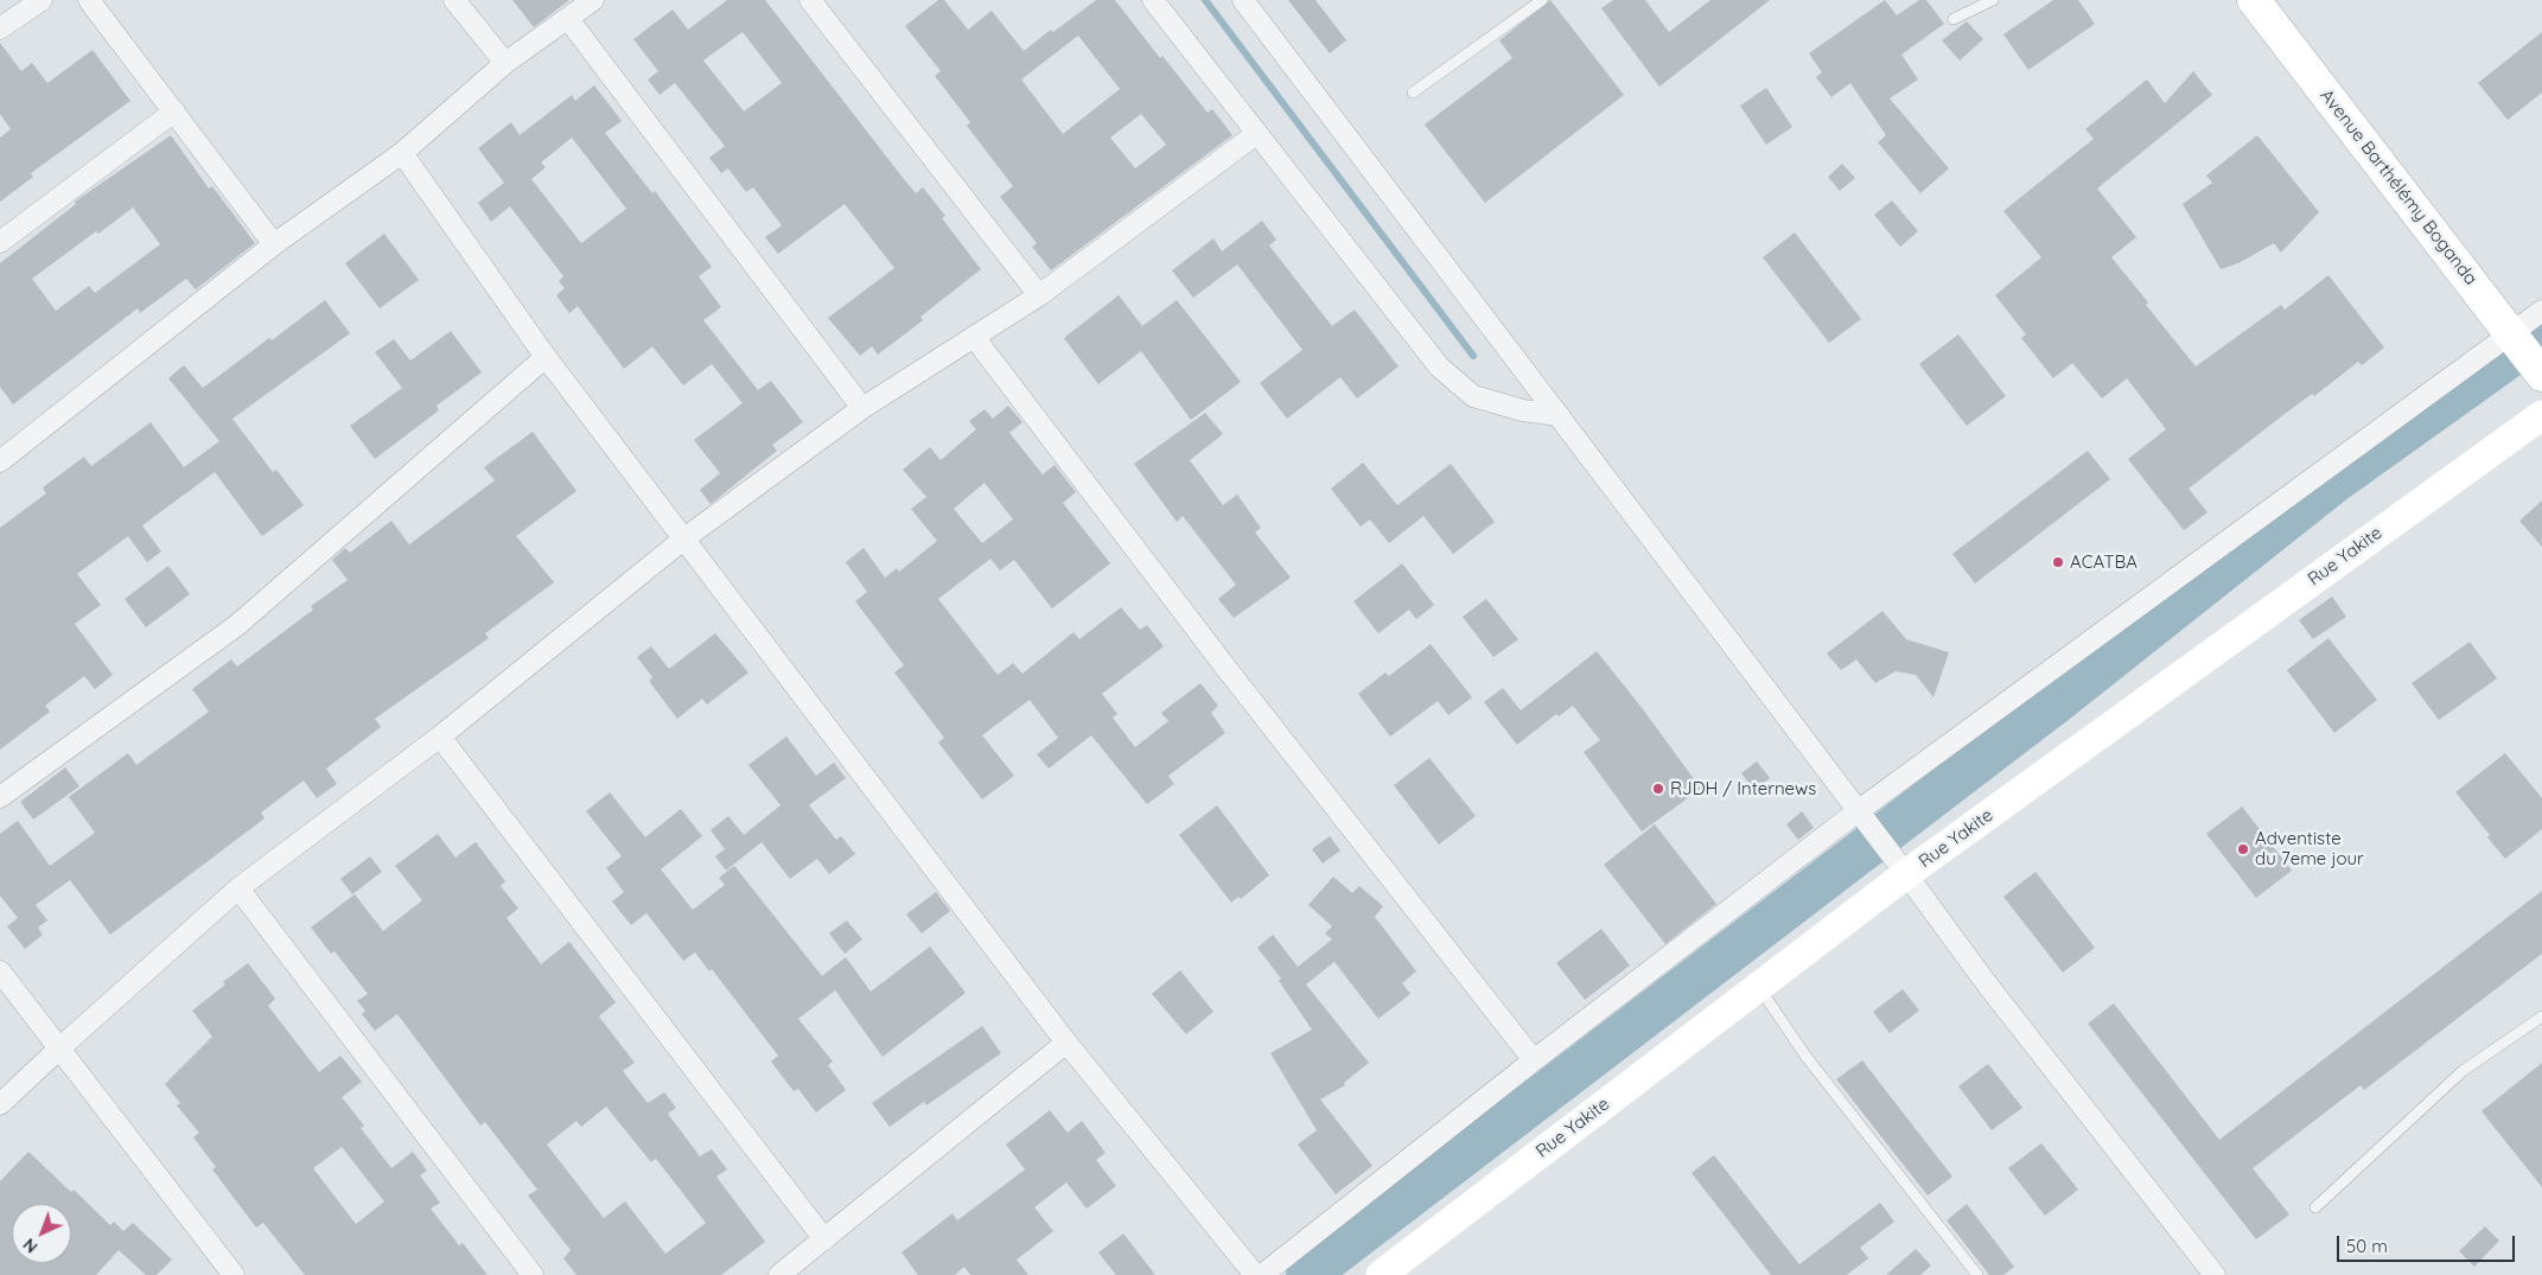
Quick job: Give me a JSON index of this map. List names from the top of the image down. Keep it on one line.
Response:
{"streets":{"main road":["Avenue Barthélémy Boganda","Rue Yakite"]},"places":["ACATBA","RJDH / Internews","Adventiste du 7eme jour"],"scale_bar":"50 m","north":"bottom left"}
